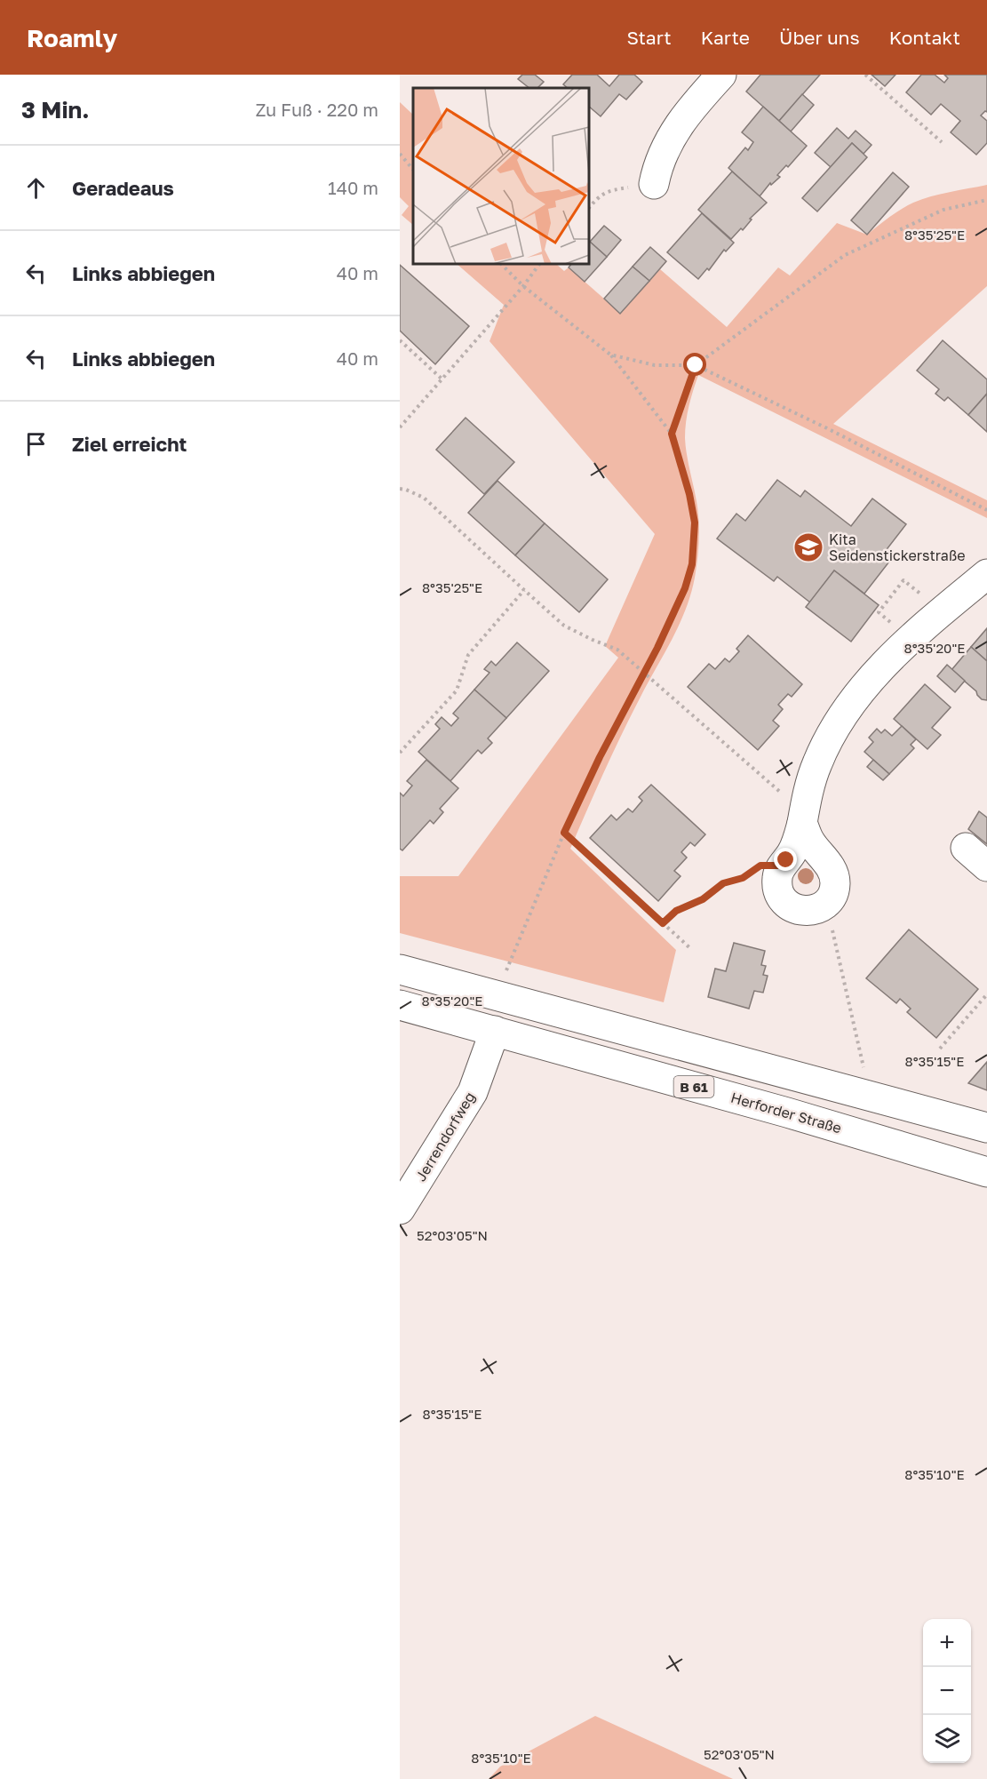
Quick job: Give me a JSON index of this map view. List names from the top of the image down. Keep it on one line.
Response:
{"streets":{"main road":["B 61","Herforder Straße","Jerrendorfweg"]},"crossings":[["Herforder Straße","Jerrendorfweg"]],"places":{"school or university":["Kita Seidenstickerstraße"]},"page":{"header":"Roamly","nav":["Start","Karte","Über uns","Kontakt"],"heading":["3 Min.","Zu Fuß · 220 m"],"list":[["Geradeaus","140 m"],["Links abbiegen","40 m"],["Links abbiegen","40 m"],"Ziel erreicht"],"map_buttons":["+","−"]},"coordinates":["8°35'25\"E","8°35'20\"E","8°35'15\"E","52°03'05\"N","8°35'10\"E"]}
